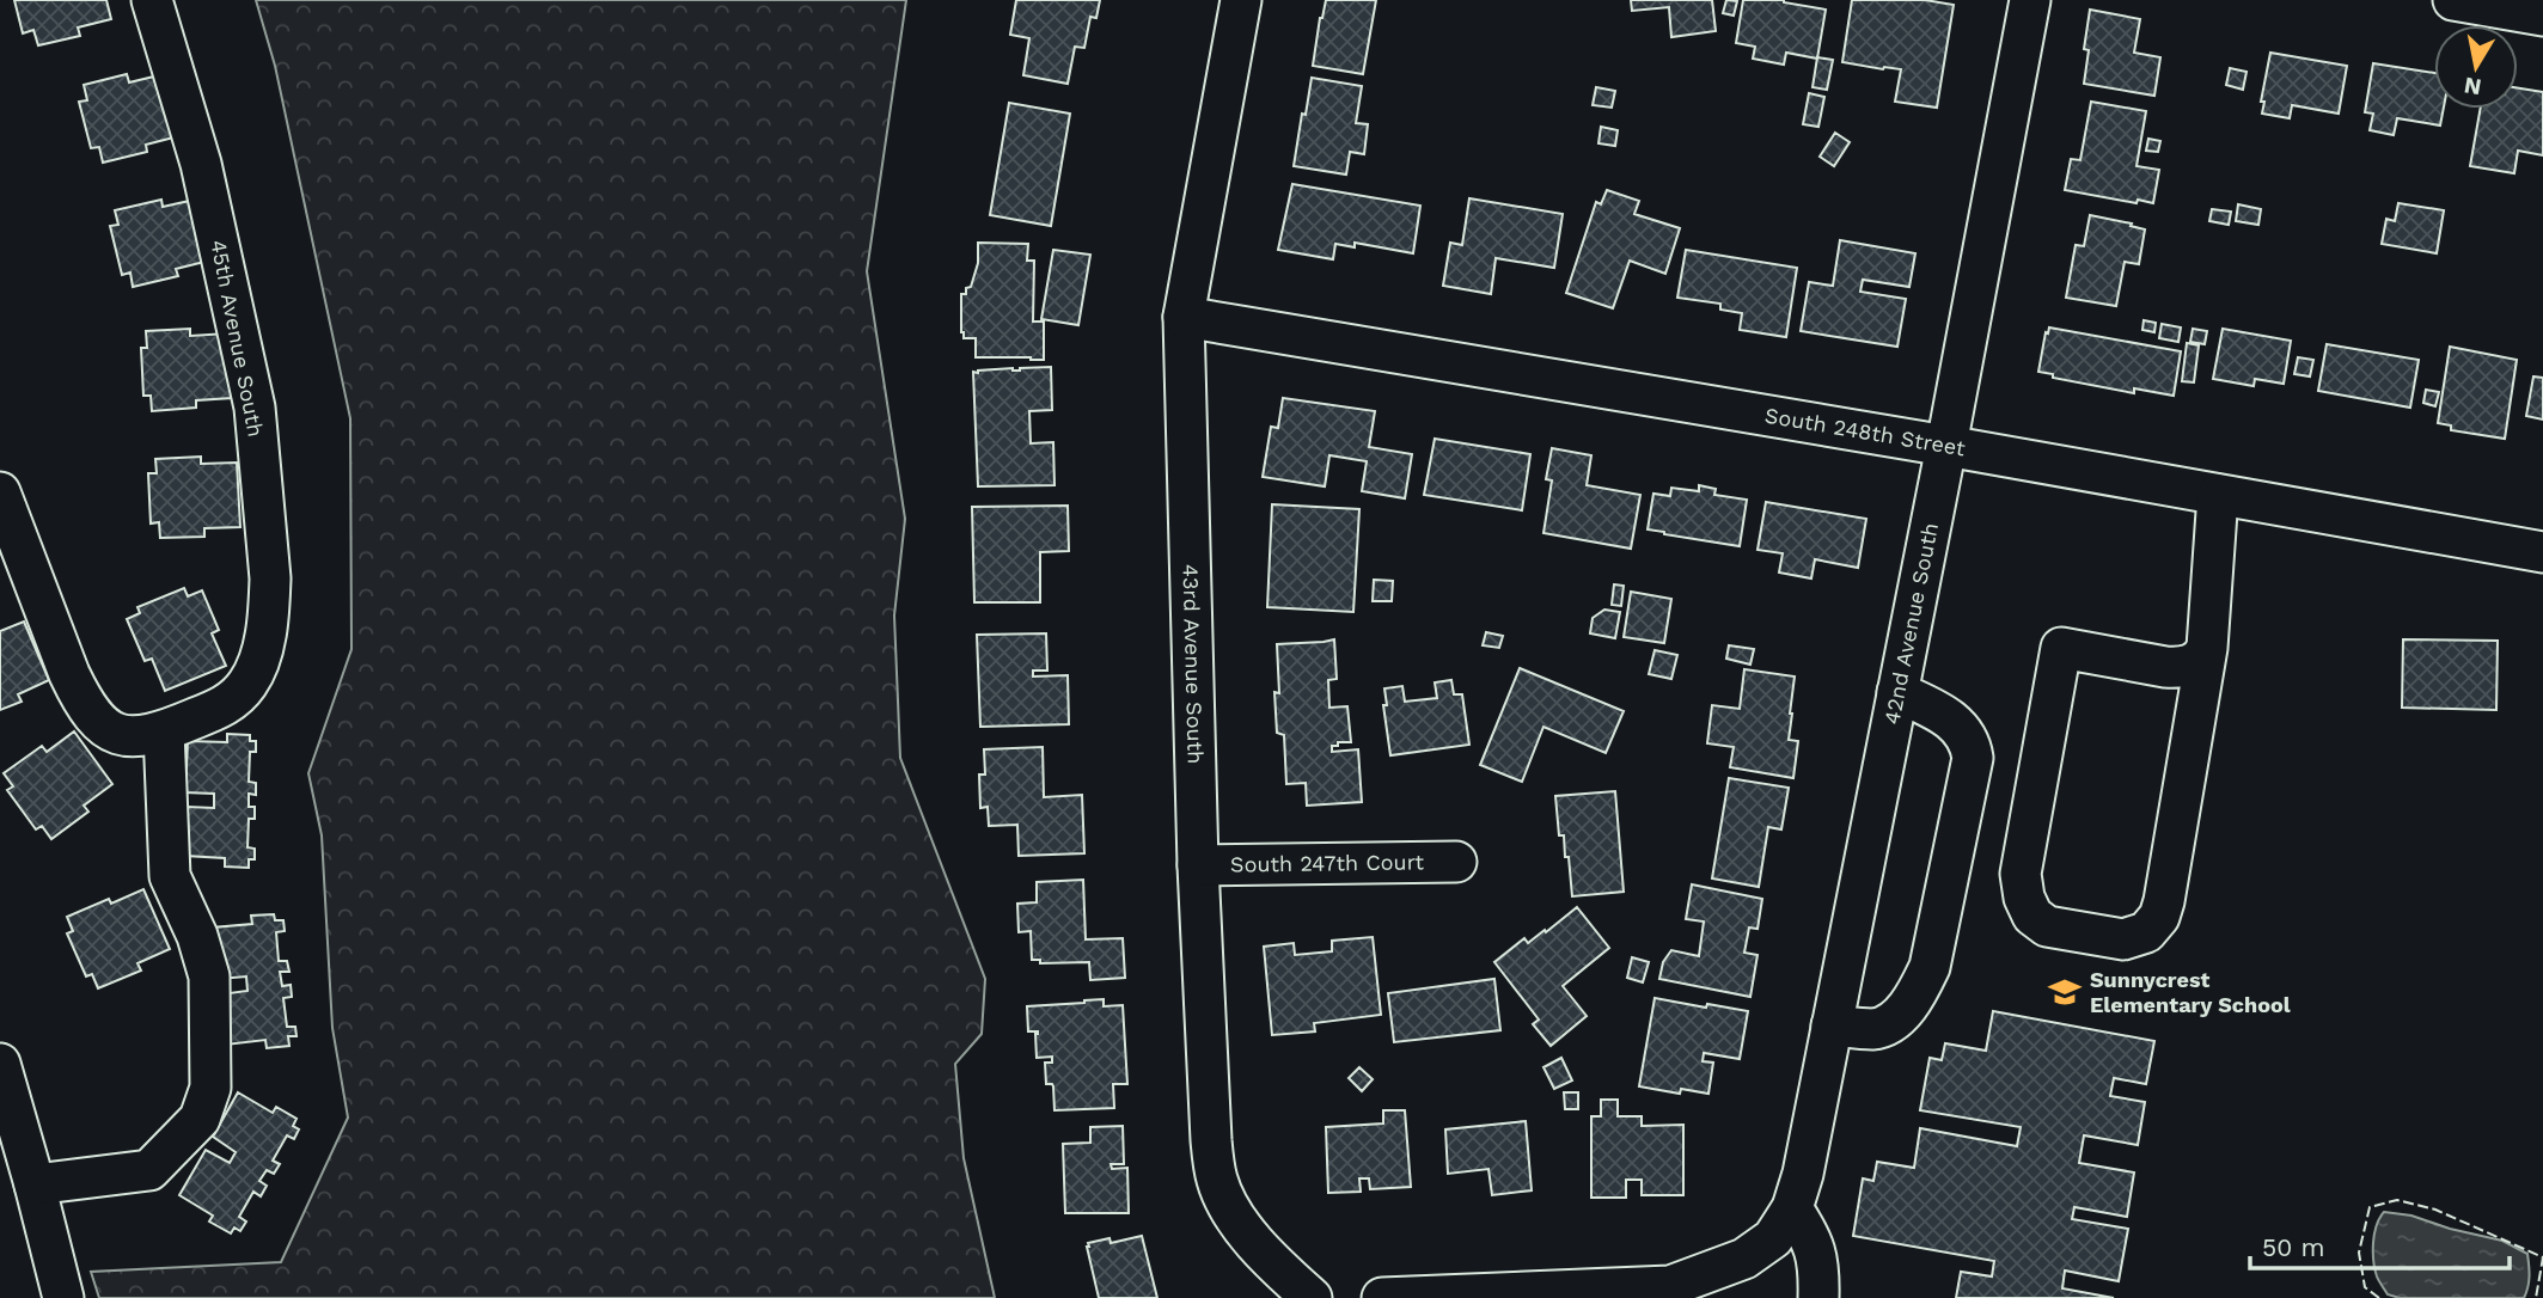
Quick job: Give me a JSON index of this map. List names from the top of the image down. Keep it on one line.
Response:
{"streets":{"street":["45th Avenue South","South 248th Street","42nd Avenue South","43rd Avenue South","South 247th Court"]},"crossings":[["South 248th Street","42nd Avenue South"],["South 248th Street","43rd Avenue South"],["43rd Avenue South","South 247th Court"]],"places":{"school or university":["Sunnycrest Elementary School"]},"scale_bar":"50 m","north":"bottom"}
